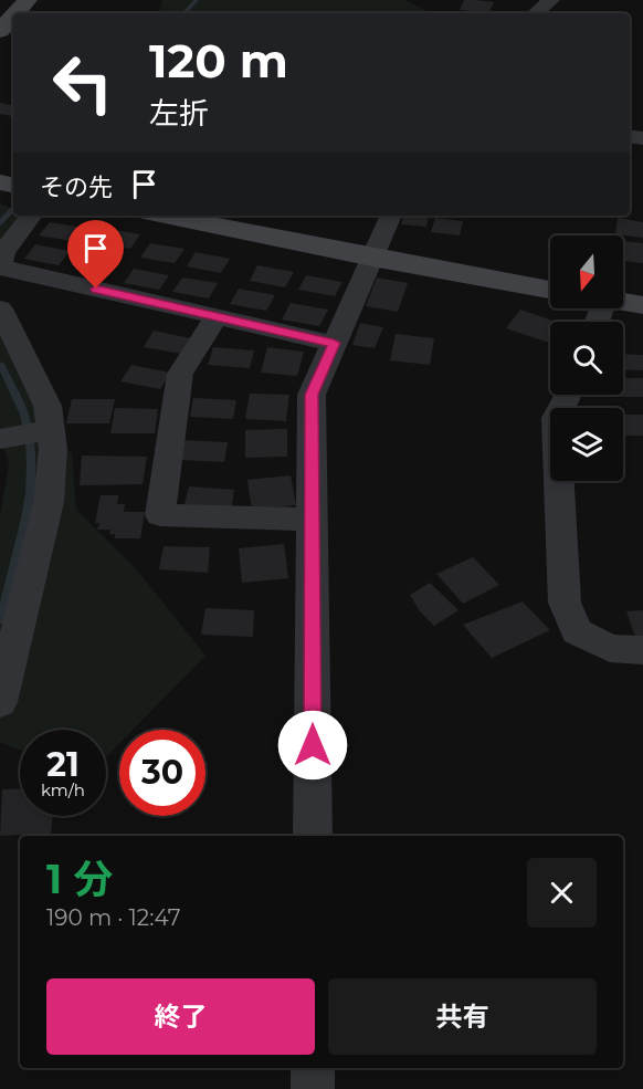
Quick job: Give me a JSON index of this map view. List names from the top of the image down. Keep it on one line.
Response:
{"north":"bottom","page":{"turn":["120 m","左折"],"then":"その先","speed":"21 km/h","limit":"30","heading":["1 分","190 m · 12:47"],"buttons":["終了","共有"]}}
